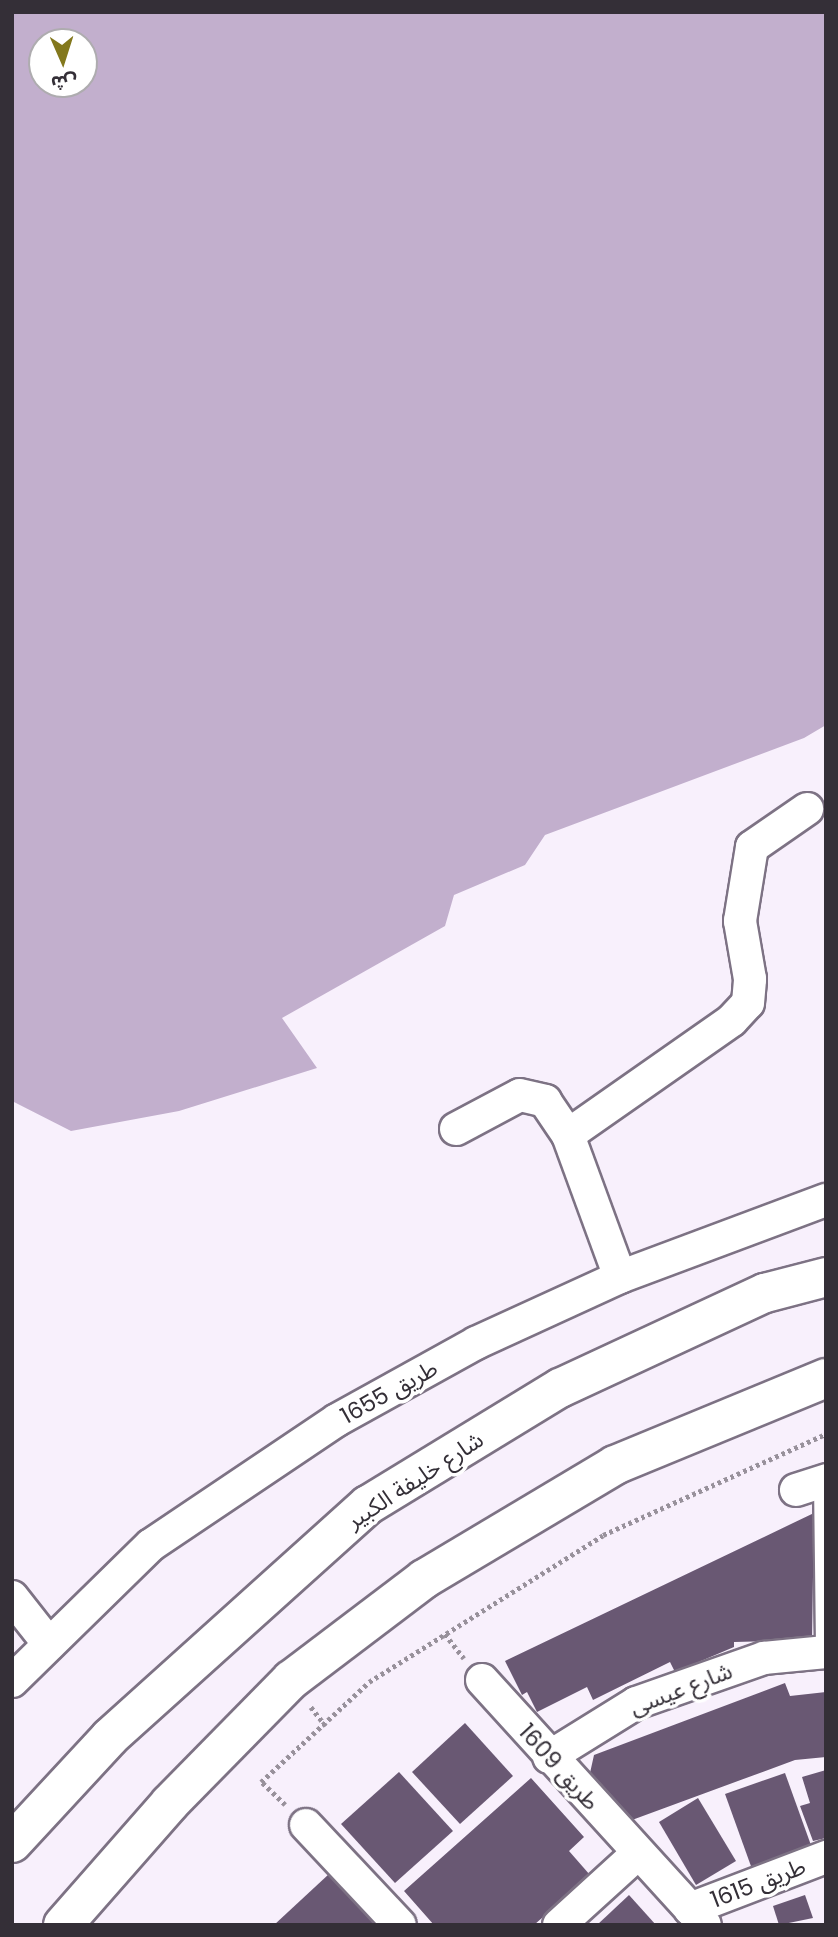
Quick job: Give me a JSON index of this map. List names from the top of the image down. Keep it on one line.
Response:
{"streets":{"main road":["شارع خليفة الكبير"],"street":["طريق 1655","شارع عيسى","طريق 1609","طريق 1615"]},"crossings":[["شارع عيسى","طريق 1609"],["طريق 1609","طريق 1615"]],"north":"bottom"}
